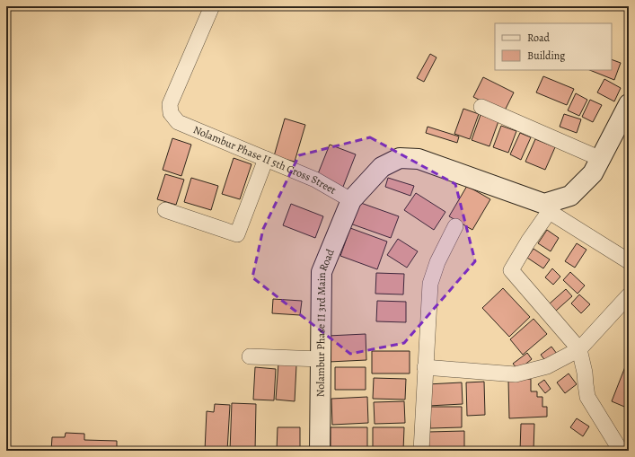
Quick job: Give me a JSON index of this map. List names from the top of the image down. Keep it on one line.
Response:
{"streets":{"street":["Nolambur Phase II 5th Cross Street","Nolambur Phase II 3rd Main Road"]},"crossings":[["Nolambur Phase II 5th Cross Street","Nolambur Phase II 3rd Main Road"]],"legend":["Road","Building"]}
